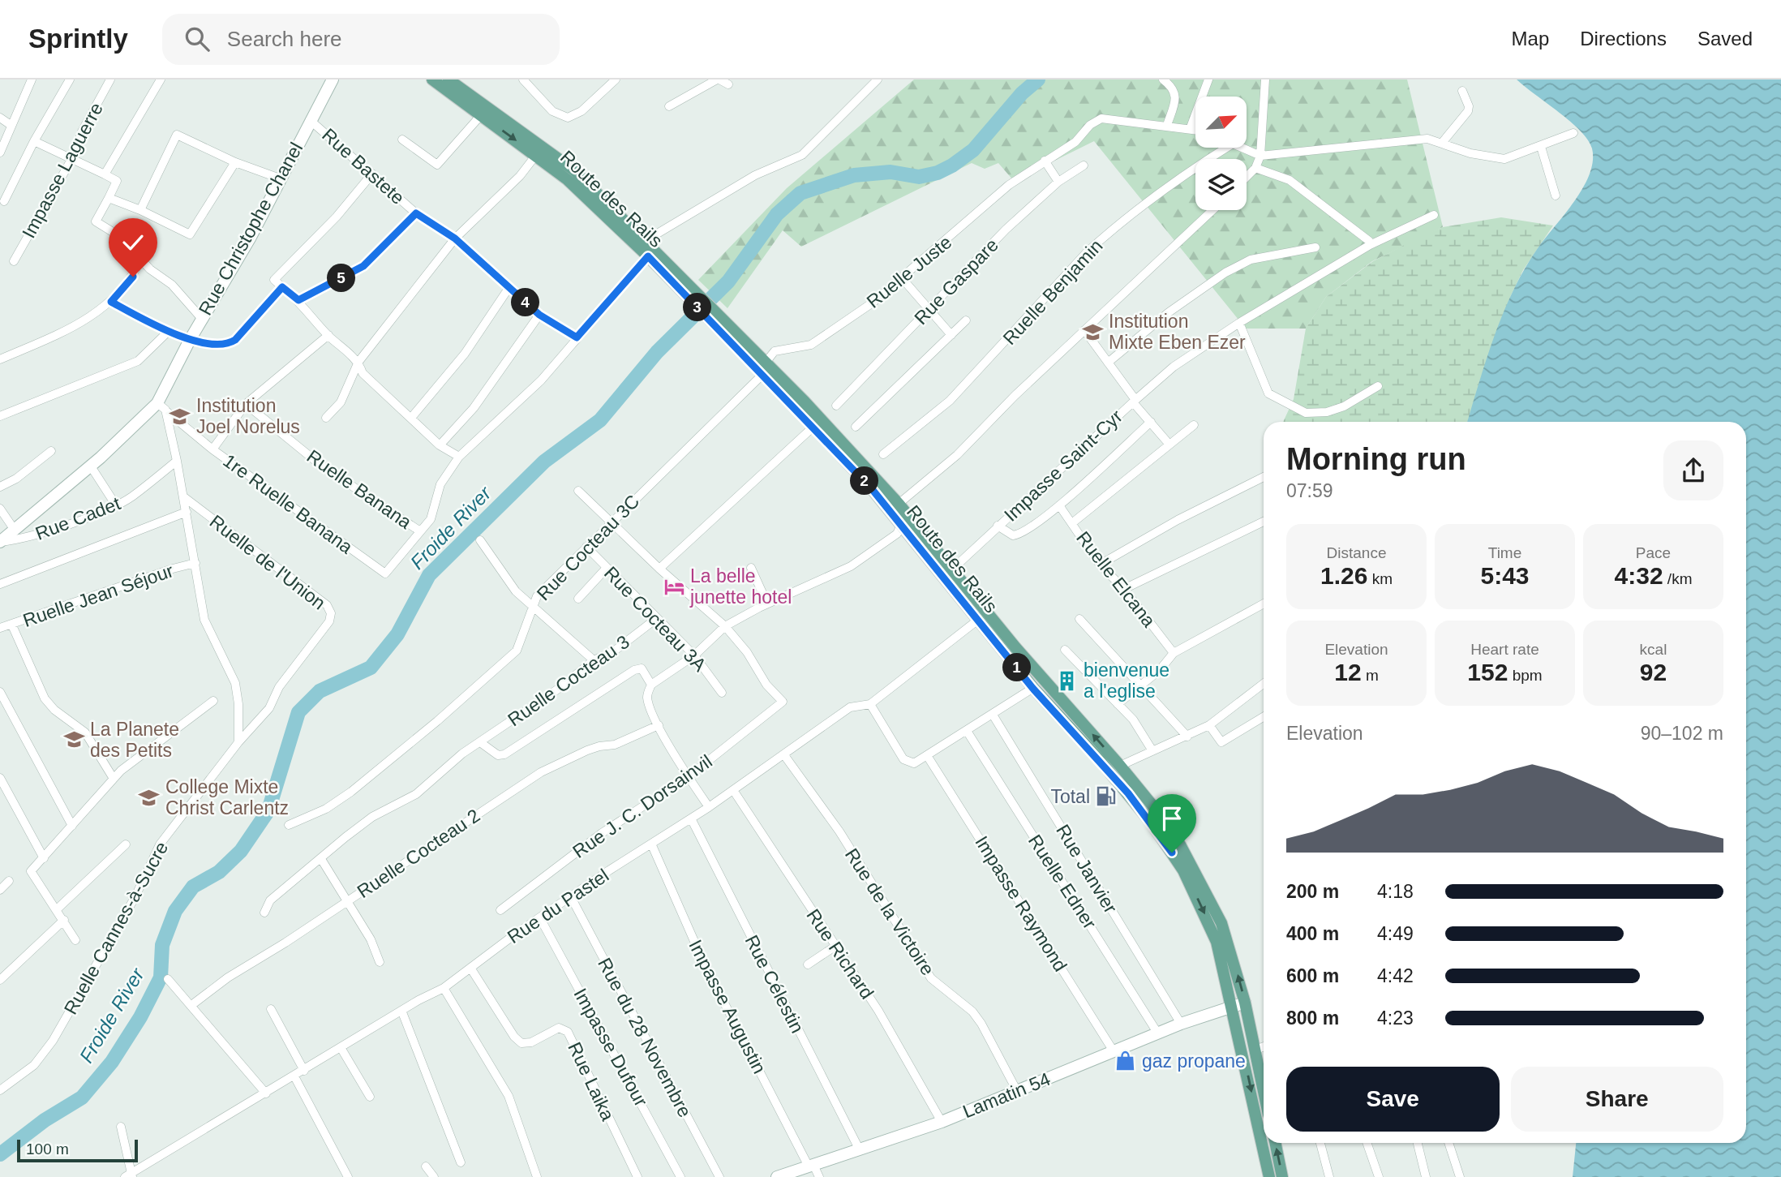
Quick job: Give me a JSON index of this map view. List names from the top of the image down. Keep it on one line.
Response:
{"streets":{"main road":["Route des Rails"],"street":["Rue Bastete","Impasse Laguerre","Rue Christophe Chanel","Ruelle Juste","Rue Gaspare","Ruelle Benjamin","Impasse Saint-Cyr","Ruelle Banana","1re Ruelle Banana","Rue Cadet","Rue Cocteau 3C","Ruelle de l'Union","Ruelle Elcana","Ruelle Jean Séjour","Rue Cocteau 3A","Ruelle Cocteau 3","Rue J. C. Dorsainvil","Ruelle Cocteau 2","Rue Janvier","Ruelle Edner","Impasse Raymond","Rue du Pastel","Rue de la Victoire","Ruelle Cannes-à-Sucre","Rue Richard","Rue Célestin","Impasse Augustin","Rue du 28 Novembre","Impasse Dufour","Rue Laika","Lamatin 54"]},"crossings":[["Rue Bastete","Rue Christophe Chanel"],["Route des Rails","Ruelle Juste"],["Route des Rails","Impasse Saint-Cyr"],["Route des Rails","Rue Cocteau 3C"],["Route des Rails","Rue du Pastel"],["Route des Rails","Lamatin 54"],["Rue Christophe Chanel","1re Ruelle Banana"],["Rue Christophe Chanel","Rue Cadet"],["Ruelle Juste","Rue Cocteau 3C"],["Ruelle Banana","1re Ruelle Banana"],["Rue Cocteau 3C","Rue Cocteau 3A"],["Ruelle de l'Union","Ruelle Cannes-à-Sucre"],["Rue Cocteau 3A","Ruelle Cocteau 3"],["Rue Janvier","Lamatin 54"],["Ruelle Edner","Lamatin 54"],["Impasse Raymond","Lamatin 54"],["Rue du Pastel","Rue de la Victoire"],["Rue du Pastel","Rue Richard"],["Rue du Pastel","Rue Célestin"],["Rue du Pastel","Impasse Augustin"],["Rue du Pastel","Rue du 28 Novembre"],["Rue du Pastel","Impasse Dufour"],["Rue du Pastel","Rue Laika"],["Rue de la Victoire","Lamatin 54"],["Rue Richard","Lamatin 54"],["Rue Célestin","Lamatin 54"],["Impasse Augustin","Lamatin 54"]],"water":["Froide River"],"places":{"school or university":["Institution Mixte Eben Ezer","Institution Joel Norelus","La Planete des Petits","College Mixte Christ Carlentz"],"hotel":["La belle junette hotel"],"building":["bienvenue a l'eglise"],"fuel station":["Total"],"shop":["gaz propane"]},"scale_bar":"100 m","north":"top right","page":{"header":"Sprintly","search":"Search here","nav":["Map","Directions","Saved"],"pins":["5","4","3","2","1"],"heading":["Morning run","07:59"],"stats":[["Distance","1.26 km"],["Time","5:43"],["Pace","4:32 /km"],["Elevation","12 m"],["Heart rate","152 bpm"],["kcal","92"]],"chart":["Elevation","90–102 m"],"list":[{"name":"200 m","note":"4:18"},{"name":"400 m","note":"4:49"},{"name":"600 m","note":"4:42"},{"name":"800 m","note":"4:23"}],"buttons":["Save","Share"],"scale":"100 m"}}
